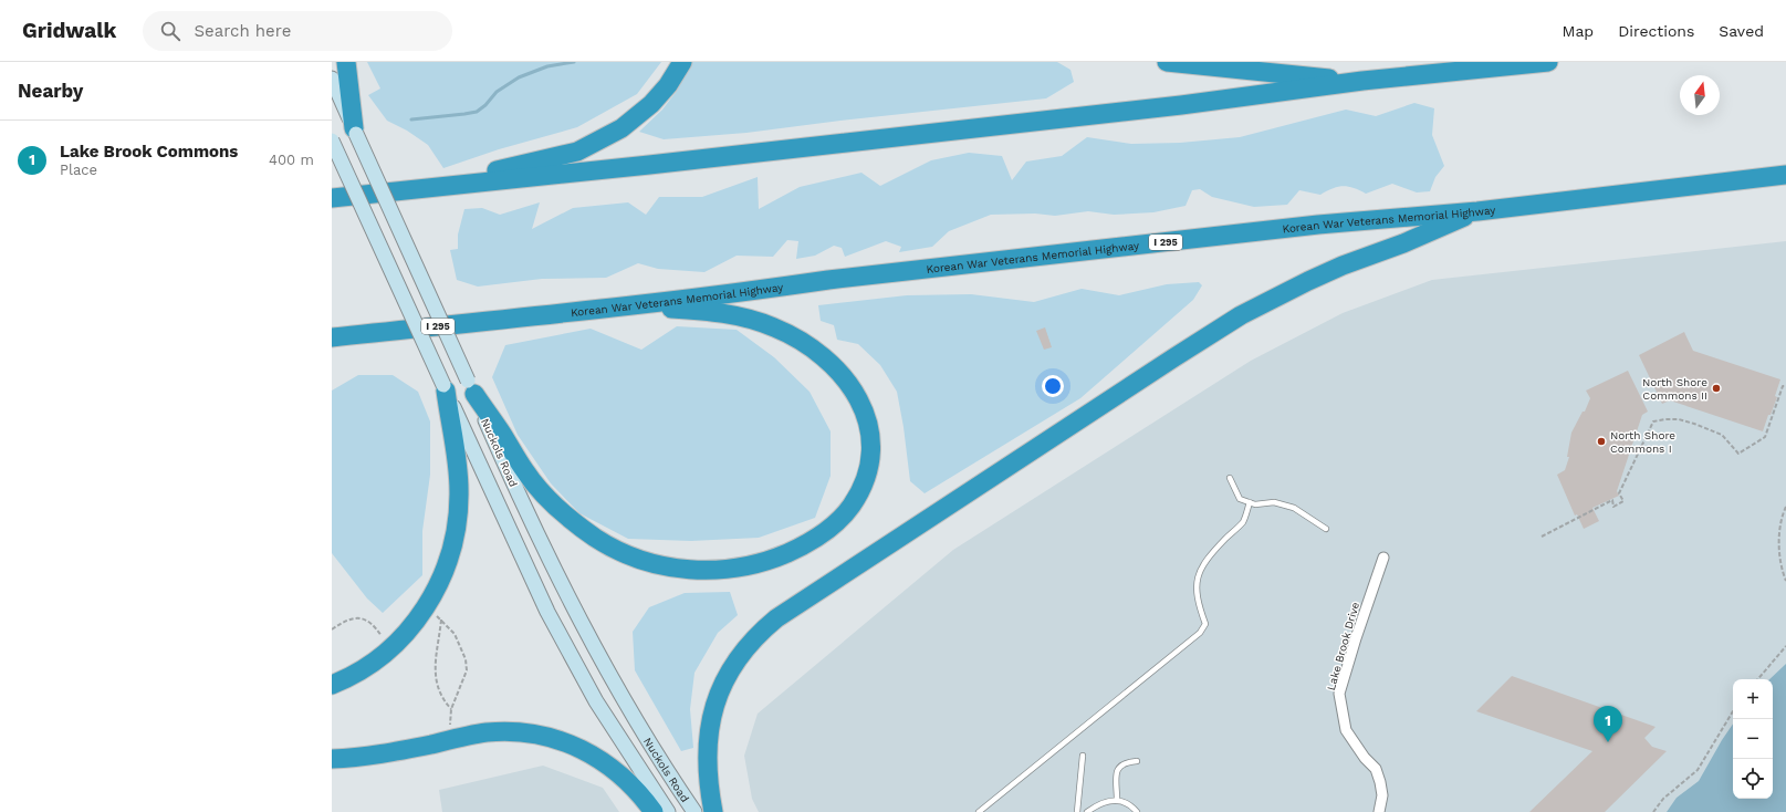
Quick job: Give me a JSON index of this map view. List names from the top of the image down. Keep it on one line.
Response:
{"streets":{"highway":["Korean War Veterans Memorial Highway","I 295"],"main road":["Nuckols Road"],"street":["Lake Brook Drive"]},"places":["North Shore Commons II","North Shore Commons I"],"north":"top","page":{"header":"Gridwalk","search":"Search here","nav":["Map","Directions","Saved"],"heading":"Nearby","list":[{"mark":"1","name":"Lake Brook Commons","note":"Place","value":"400 m"}],"map_buttons":["+","−"],"pins":"1"}}
